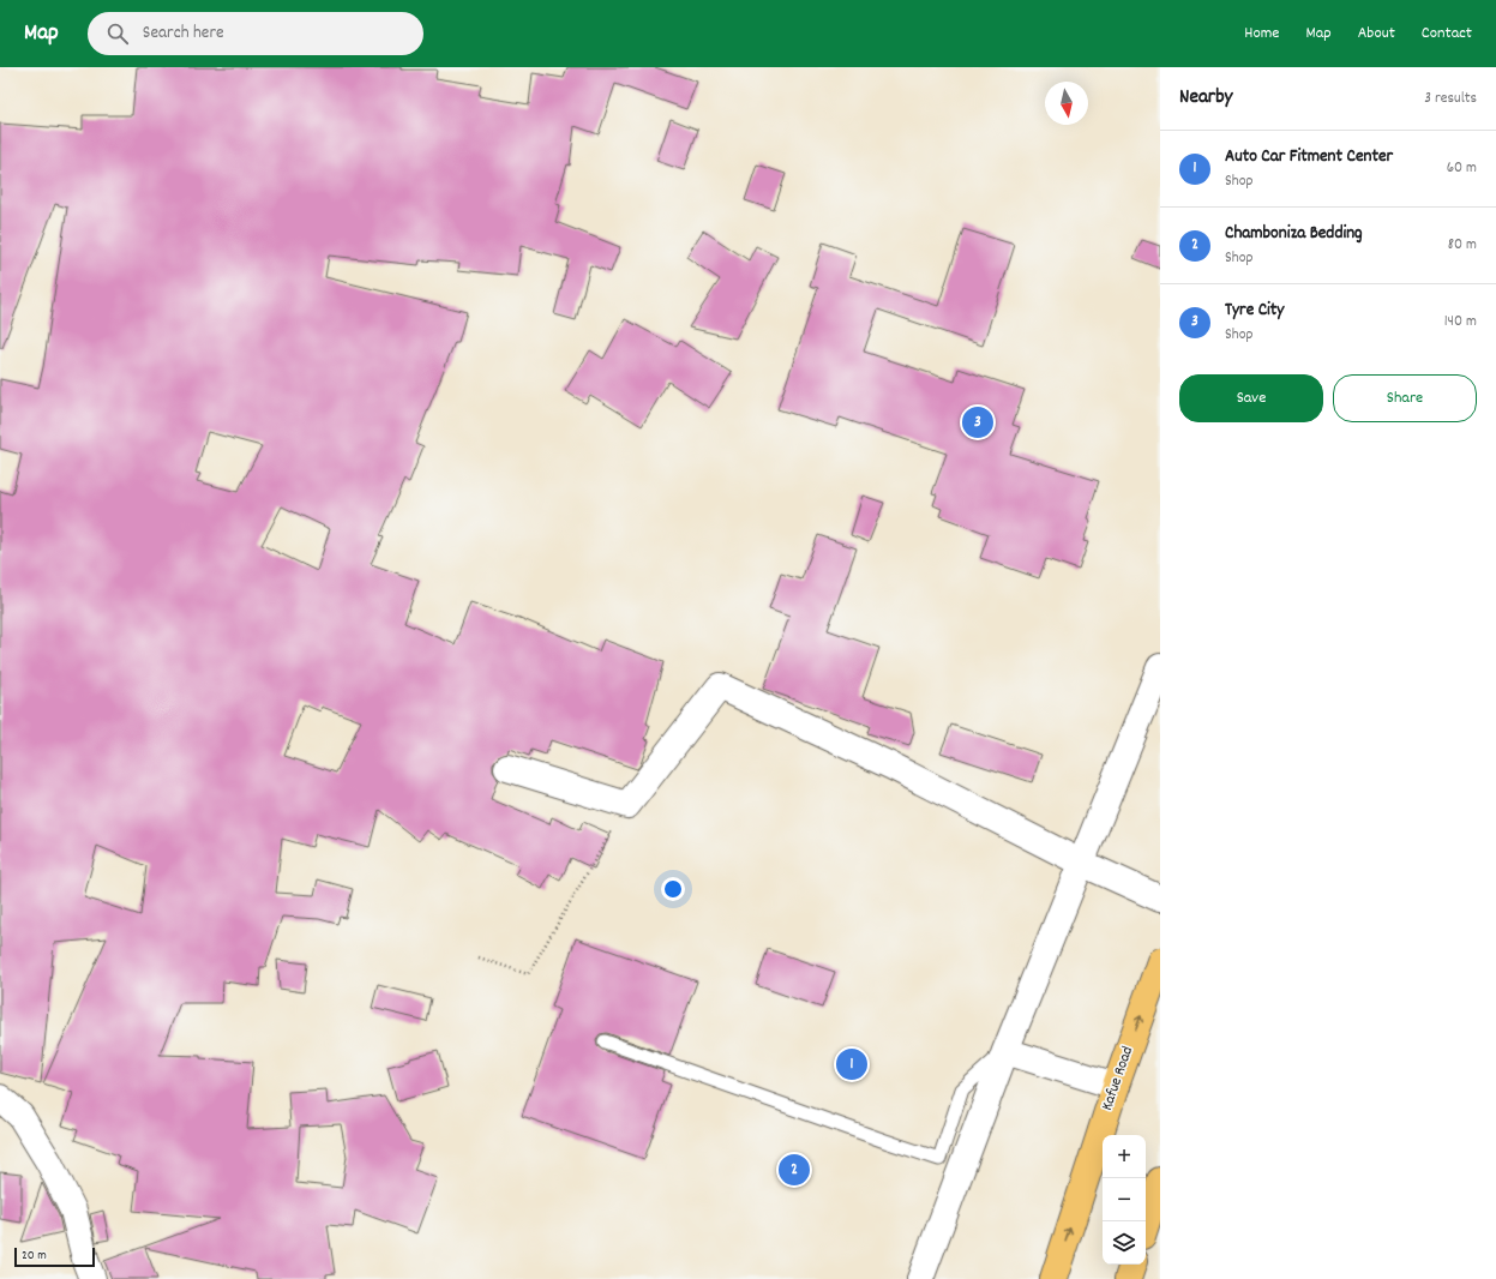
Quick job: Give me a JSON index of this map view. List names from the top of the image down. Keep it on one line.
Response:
{"streets":{"main road":["Kafue Road"]},"one_way":["Kafue Road"],"scale_bar":"20 m","north":"bottom","page":{"header":"Map","search":"Search here","nav":["Home","Map","About","Contact"],"heading":["Nearby","3 results"],"list":[{"mark":"1","name":"Auto Car Fitment Center","note":"Shop","value":"60 m"},{"mark":"2","name":"Chamboniza Bedding","note":"Shop","value":"80 m"},{"mark":"3","name":"Tyre City","note":"Shop","value":"140 m"}],"buttons":["Save","Share"],"pins":["3","1","2"],"map_buttons":["+","−"],"scale":"20 m"}}
